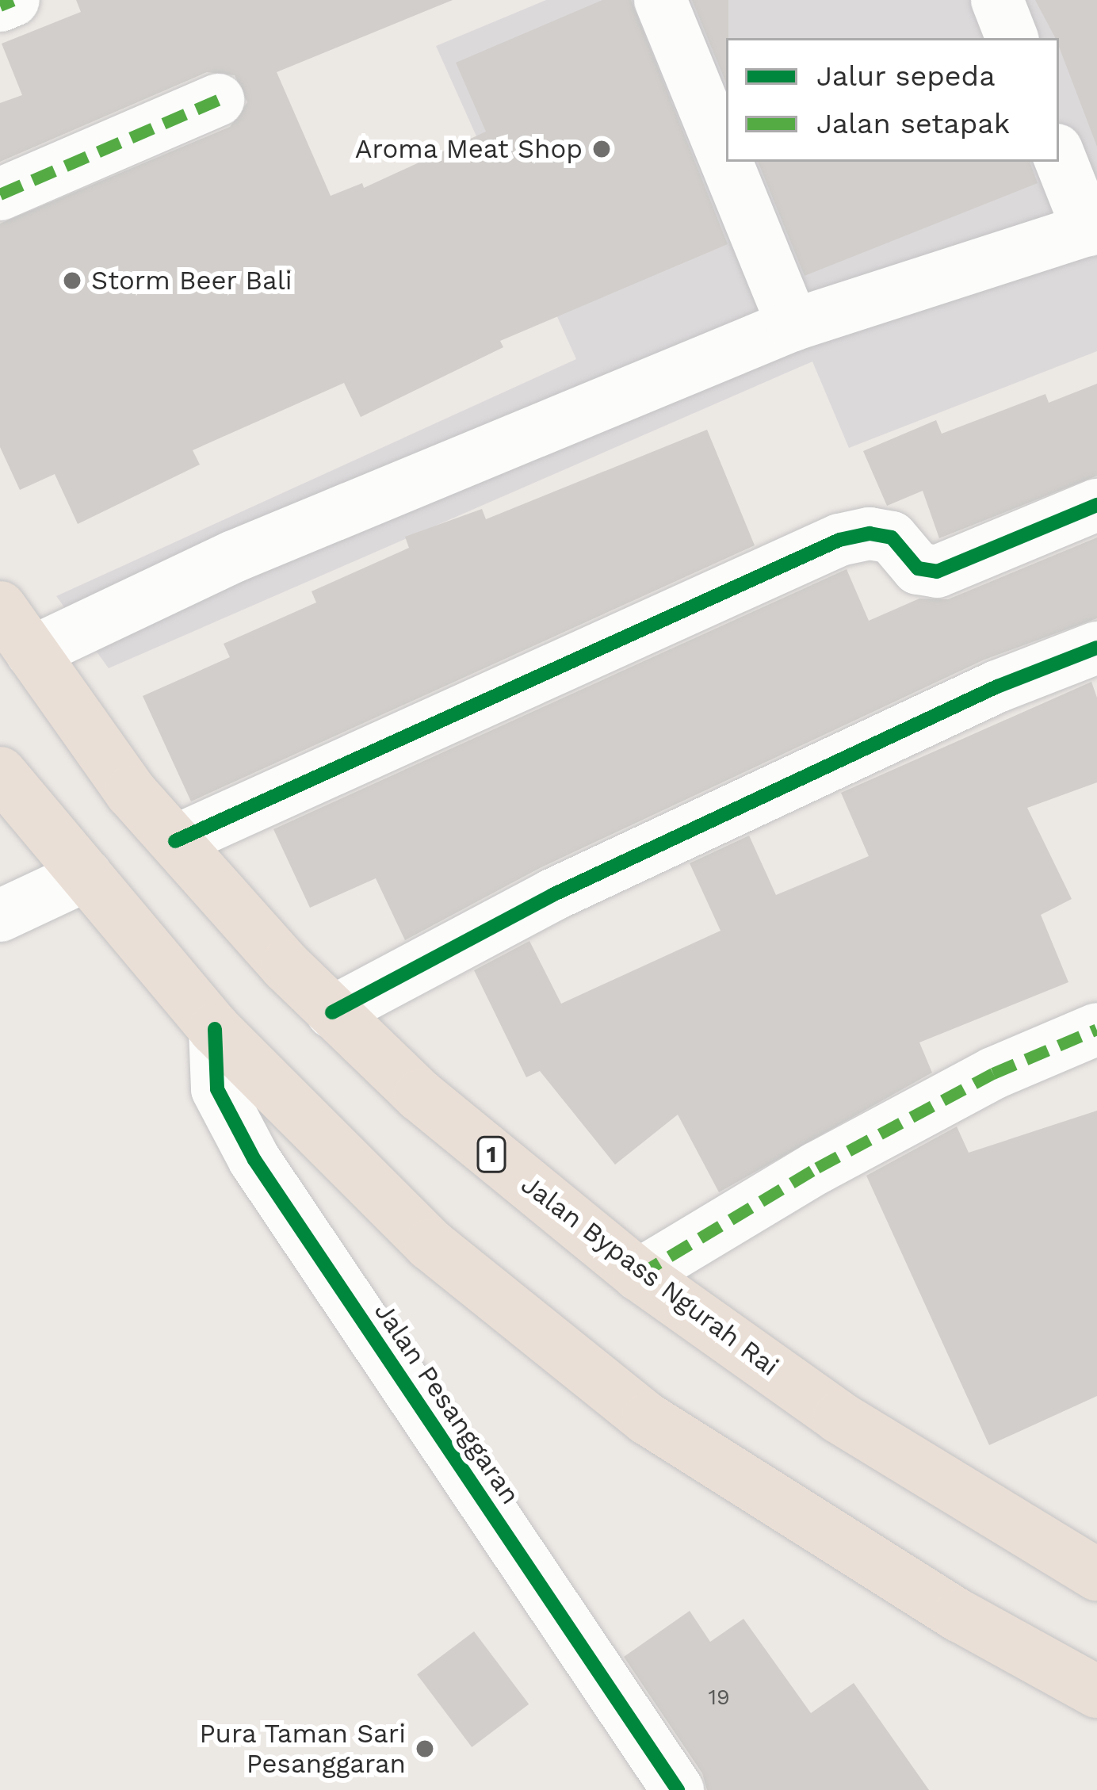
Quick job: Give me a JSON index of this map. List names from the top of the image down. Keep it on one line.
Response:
{"streets":{"highway":["1","Jalan Bypass Ngurah Rai"],"street":["Jalan Pesanggaran"]},"places":["Aroma Meat Shop","Storm Beer Bali","Pura Taman Sari Pesanggaran"],"house_numbers":["19"],"legend":["Jalur sepeda","Jalan setapak"]}
